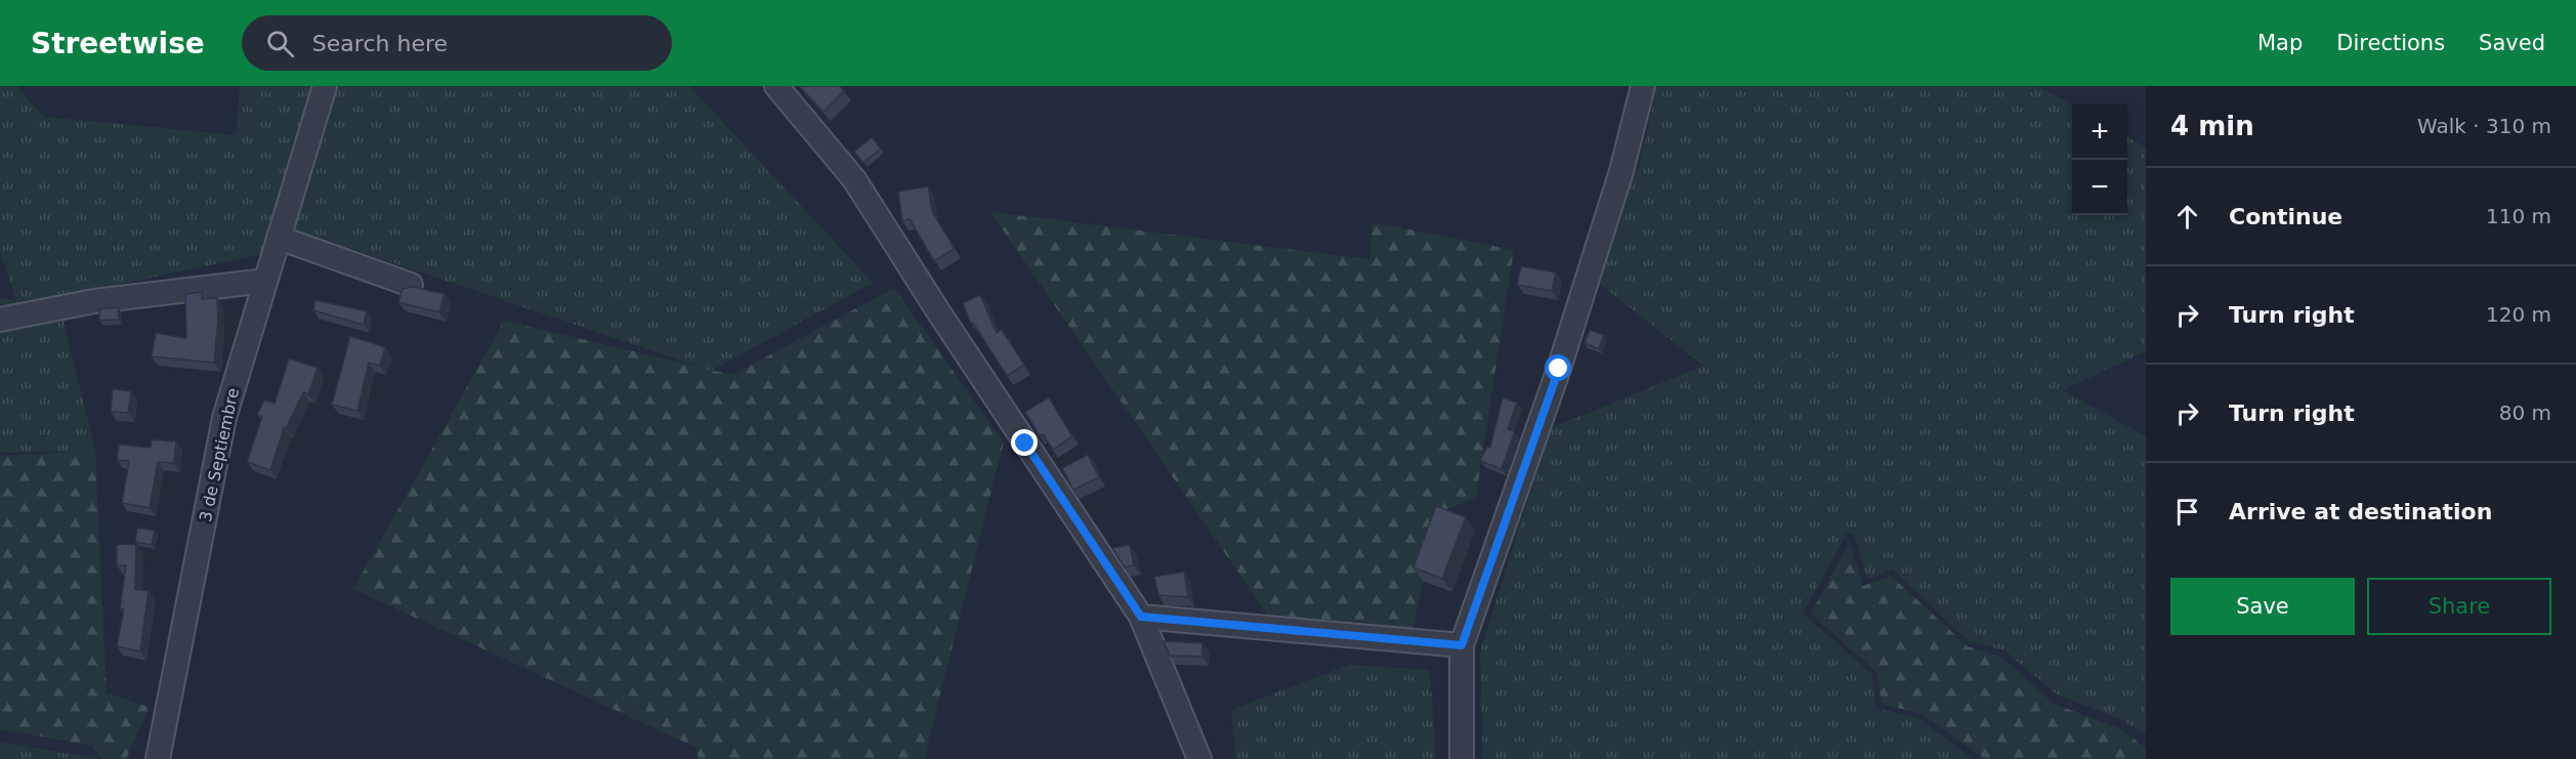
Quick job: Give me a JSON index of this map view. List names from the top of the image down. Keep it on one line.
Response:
{"streets":{"street":["3 de Septiembre"]},"page":{"header":"Streetwise","search":"Search here","nav":["Map","Directions","Saved"],"heading":["4 min","Walk · 310 m"],"map_buttons":["+","−"],"list":[["Continue","110 m"],["Turn right","120 m"],["Turn right","80 m"],"Arrive at destination"],"buttons":["Save","Share"]}}
